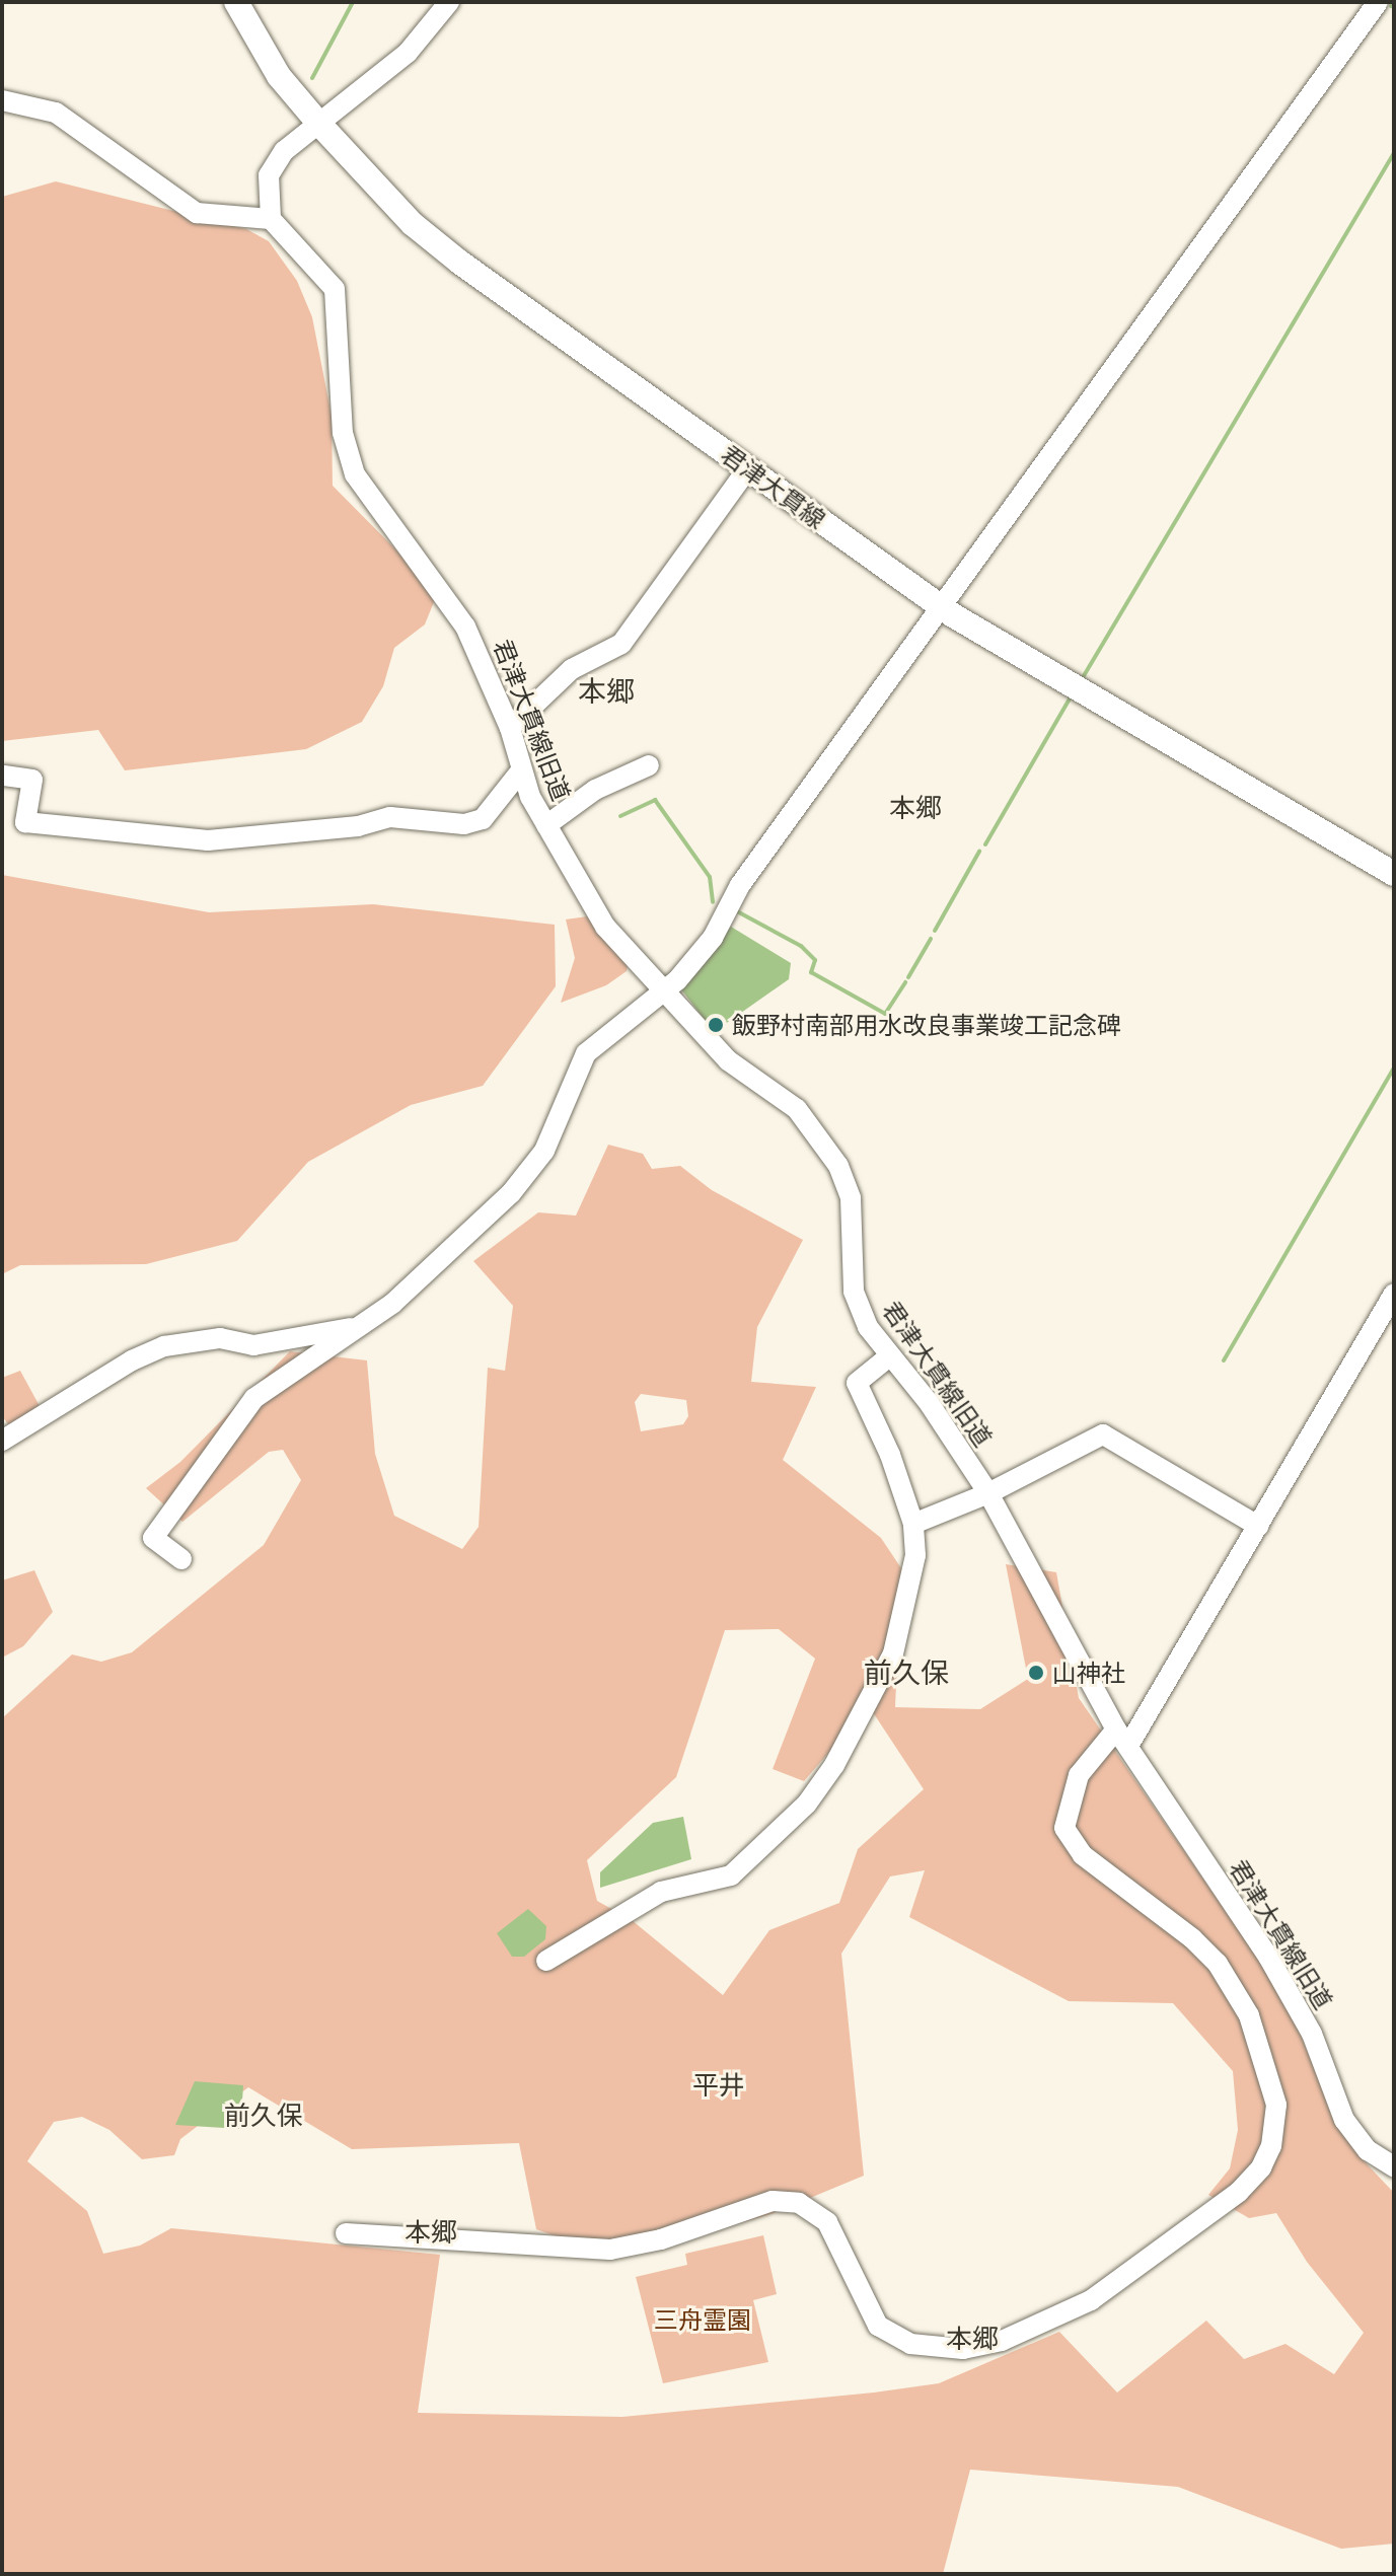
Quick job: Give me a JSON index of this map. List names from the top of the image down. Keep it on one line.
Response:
{"streets":{"main road":["君津大貫線"],"street":["君津大貫線旧道"]},"districts":["本郷","本郷","前久保","平井","前久保","本郷","本郷"],"parks":["三舟霊園"],"places":["飯野村南部用水改良事業竣工記念碑","山神社"]}
